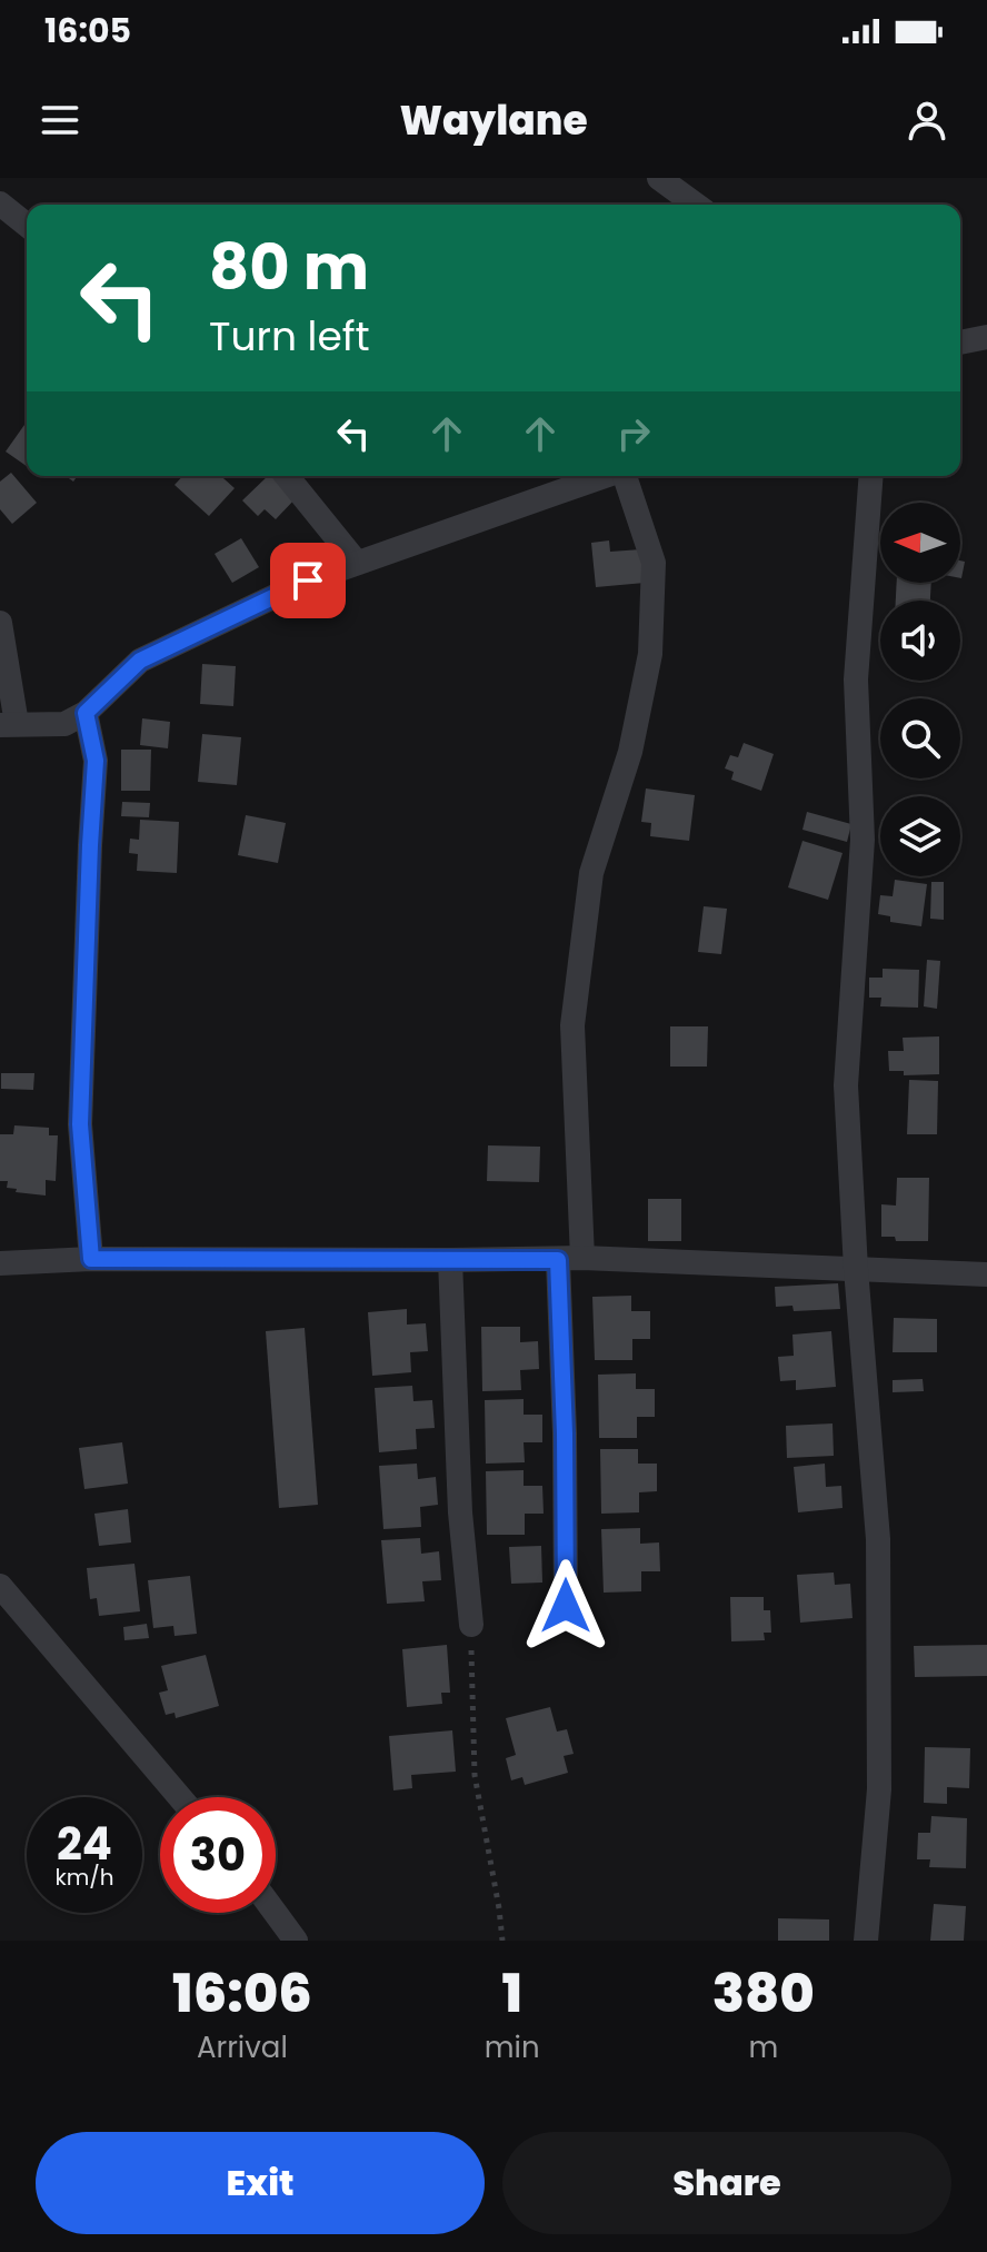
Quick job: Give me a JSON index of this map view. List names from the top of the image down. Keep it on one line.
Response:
{"north":"left","page":{"status":"16:05","header":"Waylane","turn":["80 m","Turn left"],"speed":"24 km/h","limit":"30","eta":["16:06","Arrival","1","min","380","m"],"buttons":["Exit","Share"]}}
